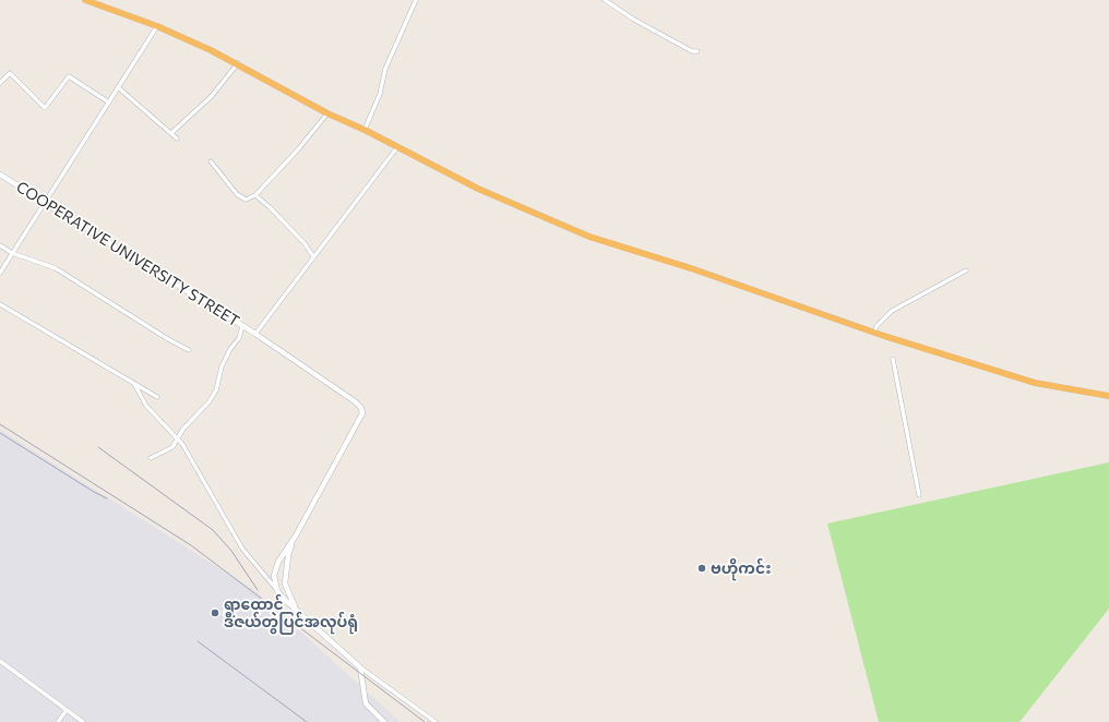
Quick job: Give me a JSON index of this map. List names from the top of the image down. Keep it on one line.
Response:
{"streets":{"street":["COOPERATIVE UNIVERSITY STREET"]},"places":["ဗဟိုကင်း","ရွာထောင် ဒီဇယ်တွဲပြင်အလုပ်ရုံ"]}
